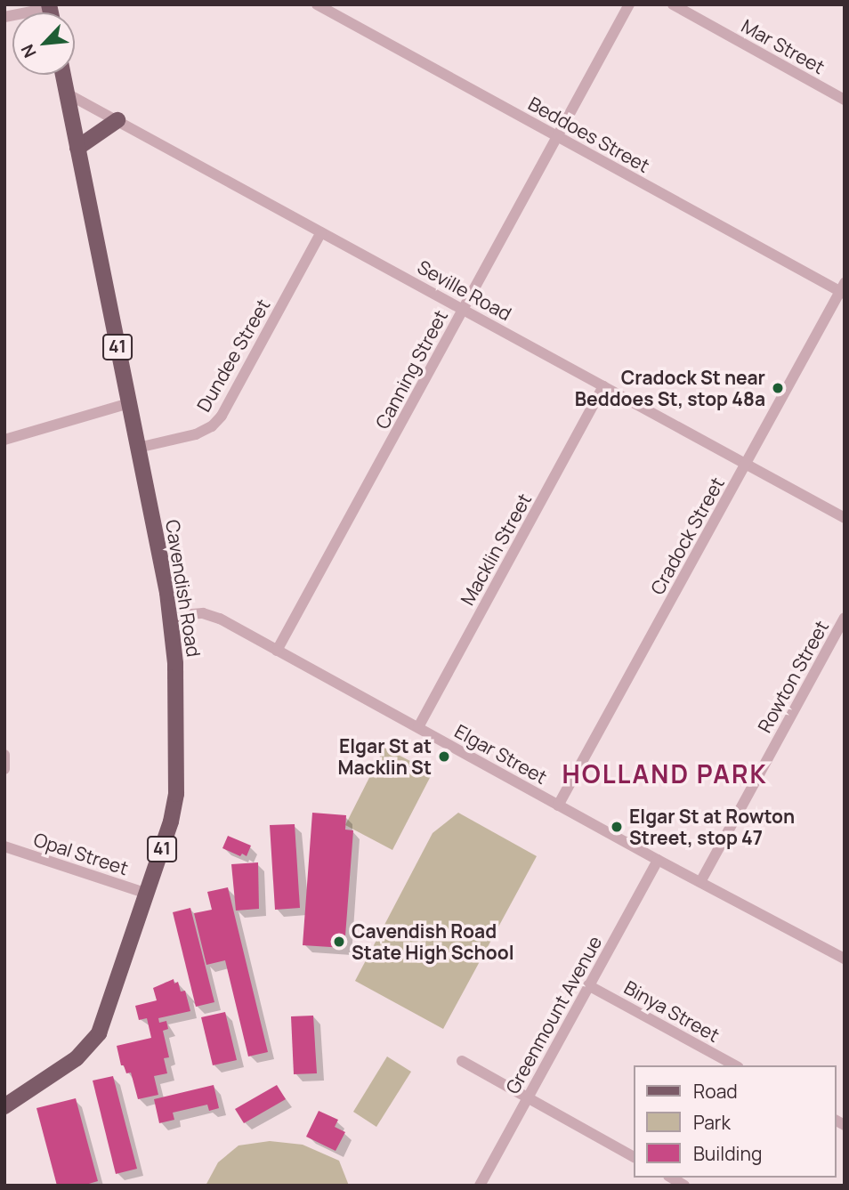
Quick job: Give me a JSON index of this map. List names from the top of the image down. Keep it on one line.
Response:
{"streets":{"main road":["41","Cavendish Road"],"street":["Mar Street","Beddoes Street","Seville Road","Dundee Street","Canning Street","Cradock Street","Macklin Street","Rowton Street","Elgar Street","Opal Street","Binya Street","Greenmount Avenue"]},"crossings":[["Beddoes Street","Canning Street"],["Beddoes Street","Cradock Street"],["Seville Road","Dundee Street"],["Seville Road","Canning Street"],["Seville Road","Cradock Street"],["Seville Road","Macklin Street"],["Seville Road","Cavendish Road"],["Dundee Street","Cavendish Road"],["Canning Street","Elgar Street"],["Cradock Street","Elgar Street"],["Macklin Street","Elgar Street"],["Cavendish Road","Elgar Street"],["Cavendish Road","Opal Street"],["Rowton Street","Elgar Street"],["Elgar Street","Greenmount Avenue"],["Binya Street","Greenmount Avenue"]],"districts":["HOLLAND PARK"],"places":["Cradock St near Beddoes St, stop 48a","Elgar St at Macklin St","Elgar St at Rowton Street, stop 47","Cavendish Road State High School"],"legend":["Road","Park","Building"],"north":"bottom left"}
